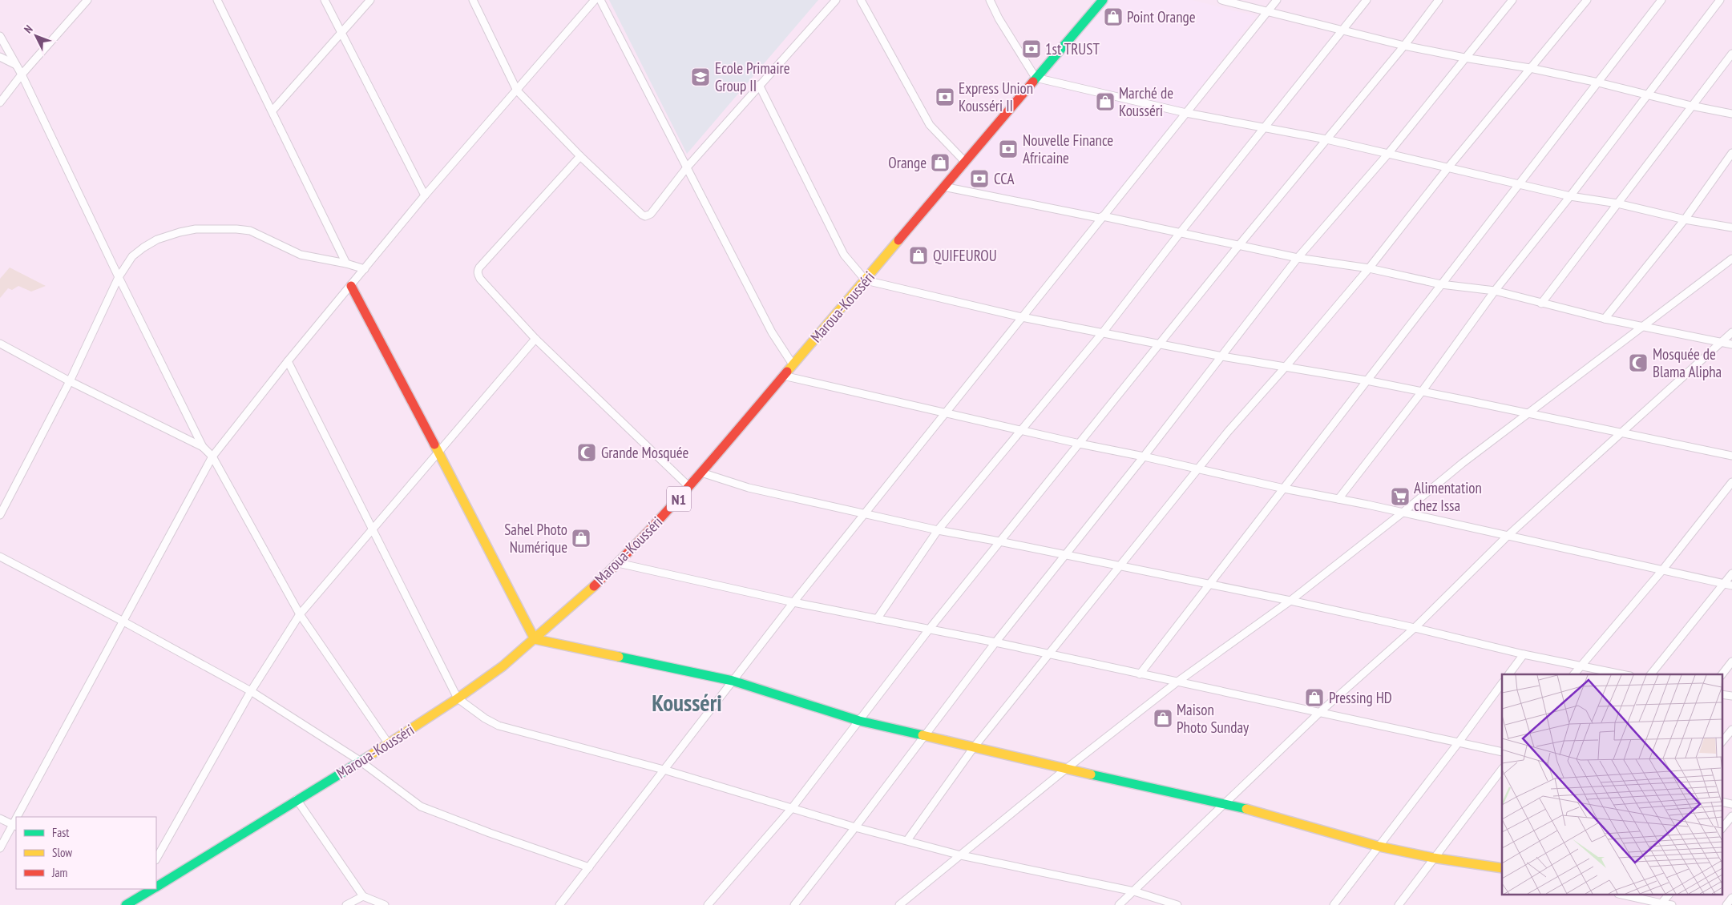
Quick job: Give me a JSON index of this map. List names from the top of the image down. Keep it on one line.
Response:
{"streets":{"main road":["Maroua-Kousséri","N1"]},"districts":["Kousséri"],"places":{"shop":["Point Orange","Marché de Kousséri","Orange","QUIFEUROU","Sahel Photo Numérique","Pressing HD","Maison Photo Sunday"],"bank":["1st TRUST","Express Union Kousséri II","Nouvelle Finance Africaine","CCA"],"school or university":["Ecole Primaire Group II"],"mosque":["Mosquée de Blama Alipha","Grande Mosquée"],"supermarket":["Alimentation chez Issa"]},"legend":["Fast","Slow","Jam"],"north":"top left"}
